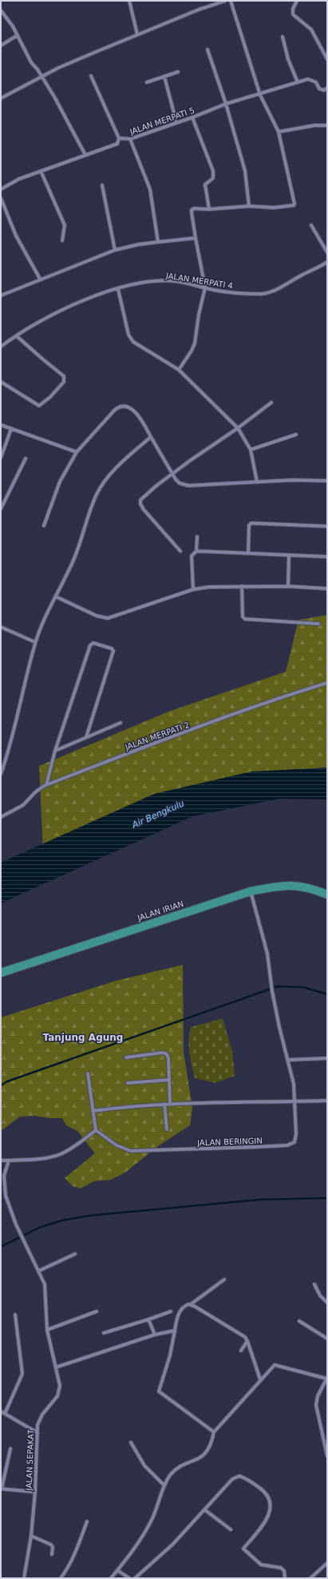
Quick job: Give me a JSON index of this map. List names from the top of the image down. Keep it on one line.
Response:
{"streets":{"main road":["JALAN IRIAN"],"street":["JALAN MERPATI 5","JALAN MERPATI 4","JALAN MERPATI 2","JALAN BERINGIN","JALAN SEPAKAT"]},"crossings":[["JALAN IRIAN","JALAN BERINGIN"]],"districts":["Tanjung Agung"],"water":["Air Bengkulu"]}
